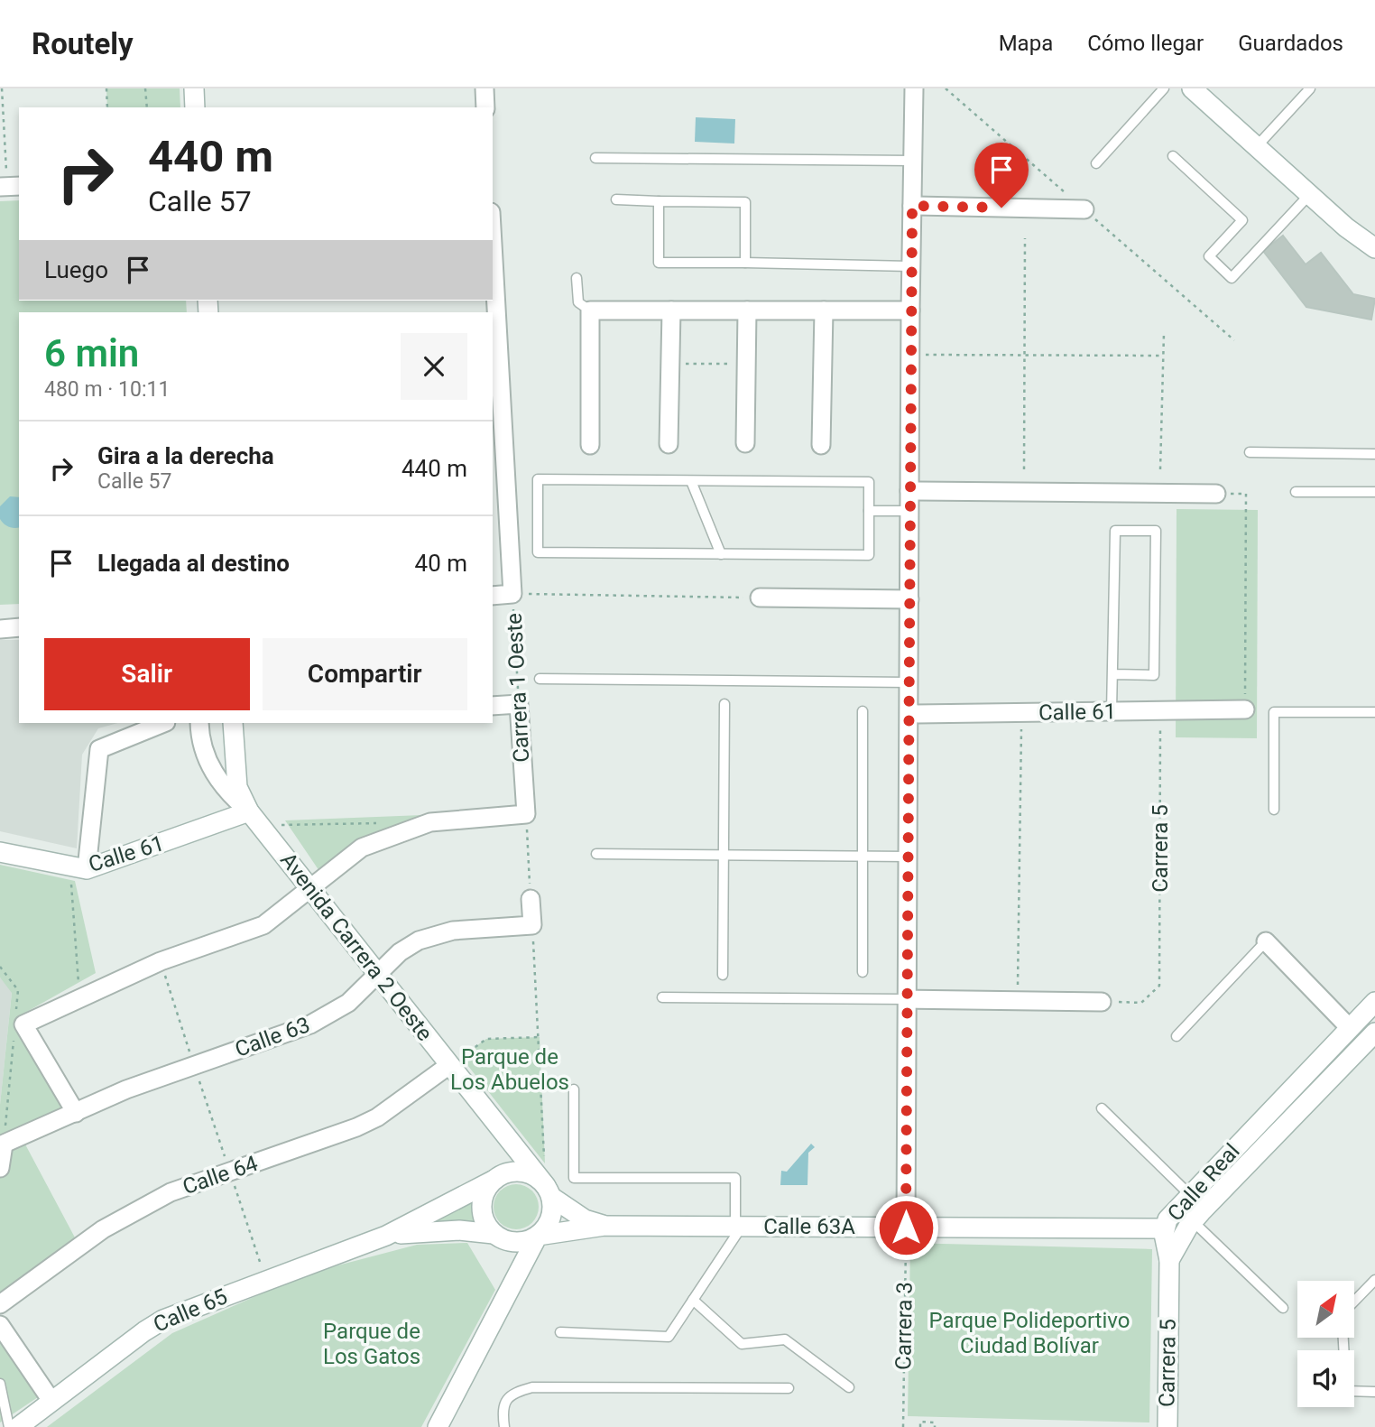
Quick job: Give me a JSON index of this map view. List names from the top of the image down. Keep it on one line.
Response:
{"streets":{"street":["Carrera 1 Oeste","Calle 61","Carrera 5","Avenida Carrera 2 Oeste","Calle 63","Calle 64","Calle Real","Calle 63A","Calle 65"],"path":["Carrera 3"]},"crossings":[["Calle 61","Carrera 5"],["Calle 61","Avenida Carrera 2 Oeste"],["Carrera 5","Calle Real"],["Avenida Carrera 2 Oeste","Calle 63"],["Avenida Carrera 2 Oeste","Calle 64"],["Avenida Carrera 2 Oeste","Calle 63A"],["Avenida Carrera 2 Oeste","Calle 65"],["Calle Real","Calle 63A"],["Calle 63A","Calle 65"],["Calle 63A","Carrera 3"]],"parks":["Parque de Los Abuelos","Parque Polideportivo Ciudad Bolívar","Parque de Los Gatos"],"north":"top right","page":{"header":"Routely","nav":["Mapa","Cómo llegar","Guardados"],"turn":["440 m","Calle 57"],"then":"Luego","heading":["6 min","480 m · 10:11"],"list":[{"name":"Gira a la derecha","note":"Calle 57","value":"440 m"},{"name":"Llegada al destino","value":"40 m"}],"buttons":["Salir","Compartir"]}}
